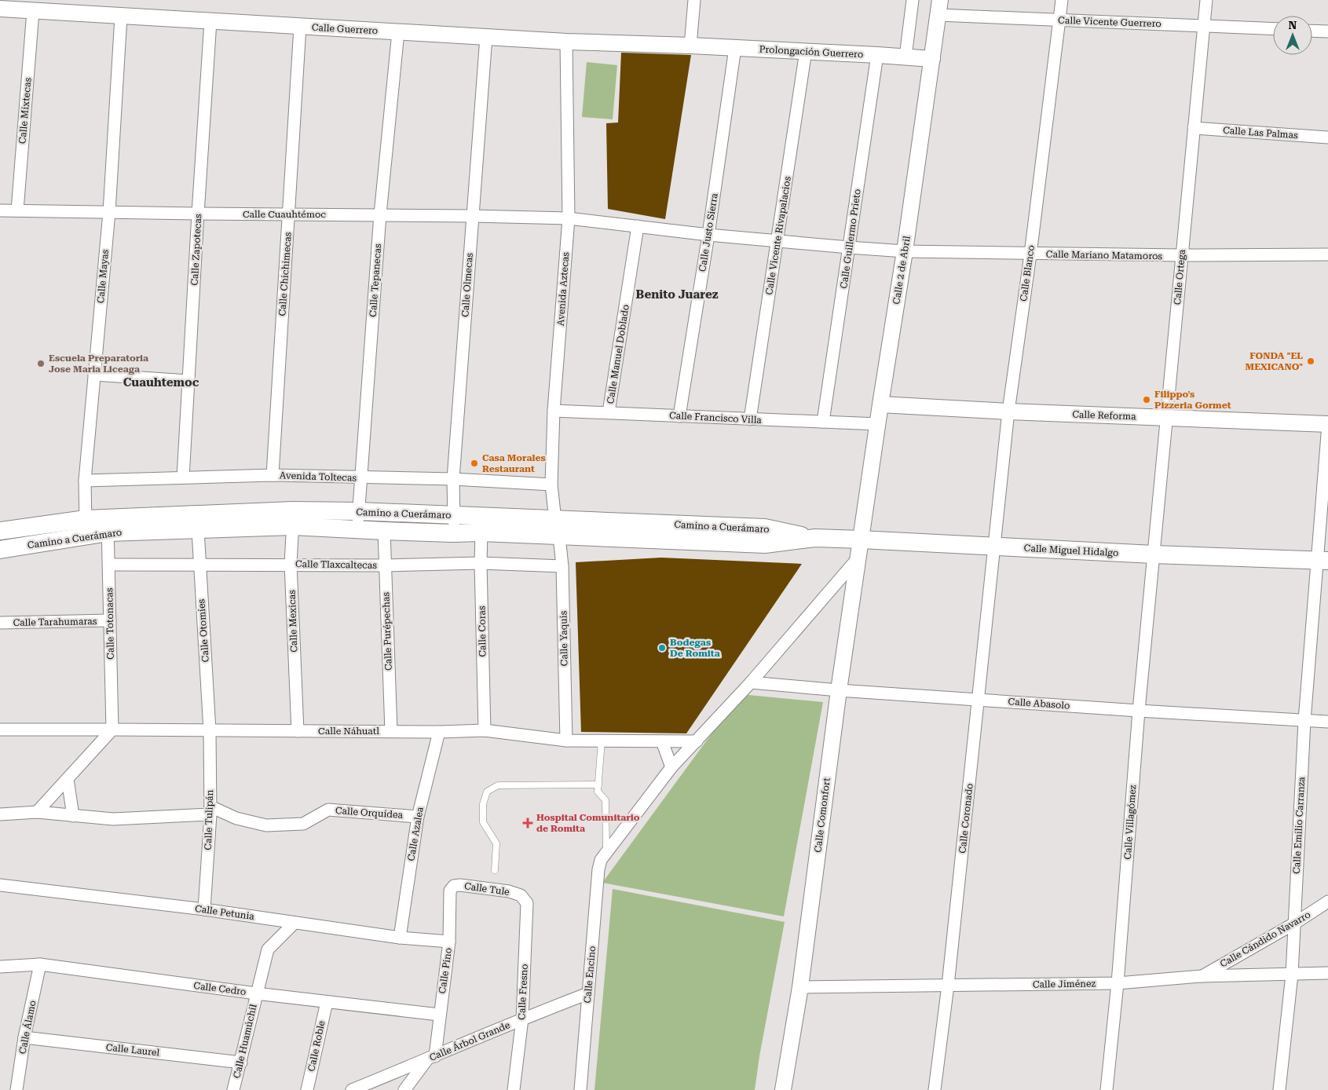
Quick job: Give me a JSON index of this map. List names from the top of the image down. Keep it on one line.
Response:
{"streets":{"main road":["Camino a Cuerámaro","Calle Miguel Hidalgo"],"street":["Calle Vicente Guerrero","Calle Guerrero","Prolongación Guerrero","Calle Mixtecas","Calle Las Palmas","Calle Cuauhtémoc","Calle Justo Sierra","Calle Vicente Rivapalacios","Calle Guillermo Prieto","Calle Zapotecas","Calle Mariano Matamoros","Calle 2 de Abril","Calle Blanco","Calle Chichimecas","Calle Mayas","Calle Ortega","Calle Tepanecas","Calle Olmecas","Avenida Aztecas","Calle Manuel Doblado","Calle Reforma","Calle Francisco Villa","Avenida Toltecas","Calle Tlaxcaltecas","Calle Mexicas","Calle Tarahumaras","Calle Totonacas","Calle Otomíes","Calle Purépechas","Calle Coras","Calle Yaquis","Calle Abasolo","Calle Náhuatl","Calle Orquídea","Calle Comonfort","Calle Coronado","Calle Tulipán","Calle Villagómez","Calle Emilio Carranza","Calle Azalea","Calle Tule","Calle Petunia","Calle Cándido Navarro","Calle Pino","Calle Encino","Calle Jiménez","Calle Cedro","Calle Fresno","Calle Álamo","Calle Huamúchil","Calle Árbol Grande","Calle Roble","Calle Laurel"]},"crossings":[["Calle Vicente Guerrero","Calle 2 de Abril"],["Calle Vicente Guerrero","Calle Blanco"],["Calle Vicente Guerrero","Calle Ortega"],["Calle Guerrero","Prolongación Guerrero"],["Calle Guerrero","Calle Mixtecas"],["Calle Guerrero","Calle Zapotecas"],["Calle Guerrero","Calle Chichimecas"],["Calle Guerrero","Calle Mayas"],["Calle Guerrero","Calle Tepanecas"],["Calle Guerrero","Calle Olmecas"],["Calle Guerrero","Avenida Aztecas"],["Prolongación Guerrero","Calle Justo Sierra"],["Prolongación Guerrero","Calle Vicente Rivapalacios"],["Prolongación Guerrero","Calle Guillermo Prieto"],["Prolongación Guerrero","Calle 2 de Abril"],["Calle Mixtecas","Calle Cuauhtémoc"],["Calle Las Palmas","Calle Ortega"],["Calle Cuauhtémoc","Calle Justo Sierra"],["Calle Cuauhtémoc","Calle Zapotecas"],["Calle Cuauhtémoc","Calle Mariano Matamoros"],["Calle Cuauhtémoc","Calle Chichimecas"],["Calle Cuauhtémoc","Calle Mayas"],["Calle Cuauhtémoc","Calle Tepanecas"],["Calle Cuauhtémoc","Calle Olmecas"],["Calle Cuauhtémoc","Avenida Aztecas"],["Calle Cuauhtémoc","Calle Manuel Doblado"],["Calle Justo Sierra","Calle Mariano Matamoros"],["Calle Justo Sierra","Calle Francisco Villa"],["Calle Vicente Rivapalacios","Calle Mariano Matamoros"],["Calle Vicente Rivapalacios","Calle Francisco Villa"],["Calle Guillermo Prieto","Calle Mariano Matamoros"],["Calle Guillermo Prieto","Calle Francisco Villa"],["Calle Zapotecas","Avenida Toltecas"],["Calle Mariano Matamoros","Calle 2 de Abril"],["Calle Mariano Matamoros","Calle Blanco"],["Calle Mariano Matamoros","Calle Ortega"],["Calle 2 de Abril","Calle Reforma"],["Calle 2 de Abril","Calle Francisco Villa"],["Calle 2 de Abril","Calle Miguel Hidalgo"],["Calle 2 de Abril","Calle Comonfort"],["Calle Blanco","Calle Reforma"],["Calle Blanco","Calle Miguel Hidalgo"],["Calle Blanco","Calle Coronado"],["Calle Chichimecas","Avenida Toltecas"],["Calle Mayas","Avenida Toltecas"],["Calle Mayas","Camino a Cuerámaro"],["Calle Ortega","Calle Reforma"],["Calle Ortega","Calle Miguel Hidalgo"],["Calle Ortega","Calle Villagómez"],["Calle Tepanecas","Avenida Toltecas"],["Calle Tepanecas","Camino a Cuerámaro"],["Calle Olmecas","Avenida Toltecas"],["Calle Olmecas","Camino a Cuerámaro"],["Avenida Aztecas","Calle Francisco Villa"],["Avenida Aztecas","Avenida Toltecas"],["Avenida Aztecas","Camino a Cuerámaro"],["Avenida Aztecas","Calle Yaquis"],["Calle Manuel Doblado","Calle Francisco Villa"],["Calle Reforma","Calle Emilio Carranza"],["Camino a Cuerámaro","Calle Miguel Hidalgo"],["Camino a Cuerámaro","Calle Mexicas"],["Camino a Cuerámaro","Calle Totonacas"],["Camino a Cuerámaro","Calle Otomíes"],["Camino a Cuerámaro","Calle Purépechas"],["Camino a Cuerámaro","Calle Coras"],["Camino a Cuerámaro","Calle Yaquis"],["Calle Miguel Hidalgo","Calle Comonfort"],["Calle Miguel Hidalgo","Calle Coronado"],["Calle Miguel Hidalgo","Calle Villagómez"],["Calle Miguel Hidalgo","Calle Emilio Carranza"],["Calle Tlaxcaltecas","Calle Mexicas"],["Calle Tlaxcaltecas","Calle Totonacas"],["Calle Tlaxcaltecas","Calle Otomíes"],["Calle Tlaxcaltecas","Calle Purépechas"],["Calle Tlaxcaltecas","Calle Coras"],["Calle Tlaxcaltecas","Calle Yaquis"],["Calle Mexicas","Calle Náhuatl"],["Calle Tarahumaras","Calle Totonacas"],["Calle Totonacas","Calle Náhuatl"],["Calle Otomíes","Calle Náhuatl"],["Calle Otomíes","Calle Tulipán"],["Calle Purépechas","Calle Náhuatl"],["Calle Coras","Calle Náhuatl"],["Calle Yaquis","Calle Náhuatl"],["Calle Abasolo","Calle Comonfort"],["Calle Abasolo","Calle Coronado"],["Calle Abasolo","Calle Villagómez"],["Calle Abasolo","Calle Emilio Carranza"],["Calle Náhuatl","Calle Tulipán"],["Calle Náhuatl","Calle Azalea"],["Calle Náhuatl","Calle Encino"],["Calle Orquídea","Calle Tulipán"],["Calle Orquídea","Calle Azalea"],["Calle Comonfort","Calle Jiménez"],["Calle Coronado","Calle Jiménez"],["Calle Tulipán","Calle Petunia"],["Calle Villagómez","Calle Jiménez"],["Calle Emilio Carranza","Calle Cándido Navarro"],["Calle Emilio Carranza","Calle Jiménez"],["Calle Azalea","Calle Petunia"],["Calle Tule","Calle Pino"],["Calle Tule","Calle Fresno"],["Calle Petunia","Calle Pino"],["Calle Petunia","Calle Huamúchil"],["Calle Cándido Navarro","Calle Jiménez"],["Calle Pino","Calle Cedro"],["Calle Pino","Calle Árbol Grande"],["Calle Encino","Calle Árbol Grande"],["Calle Cedro","Calle Álamo"],["Calle Cedro","Calle Huamúchil"],["Calle Cedro","Calle Roble"],["Calle Fresno","Calle Árbol Grande"],["Calle Álamo","Calle Laurel"],["Calle Huamúchil","Calle Laurel"]],"districts":["Benito Juarez","Cuauhtemoc"],"places":{"other":["FONDA \"EL MEXICANO\"","Escuela Preparatoria Jose Maria Liceaga","Filippo's Pizzeria Gormet","Casa Morales Restaurant","Bodegas De Romita"],"health":["Hospital Comunitario de Romita"]},"north":"top"}
